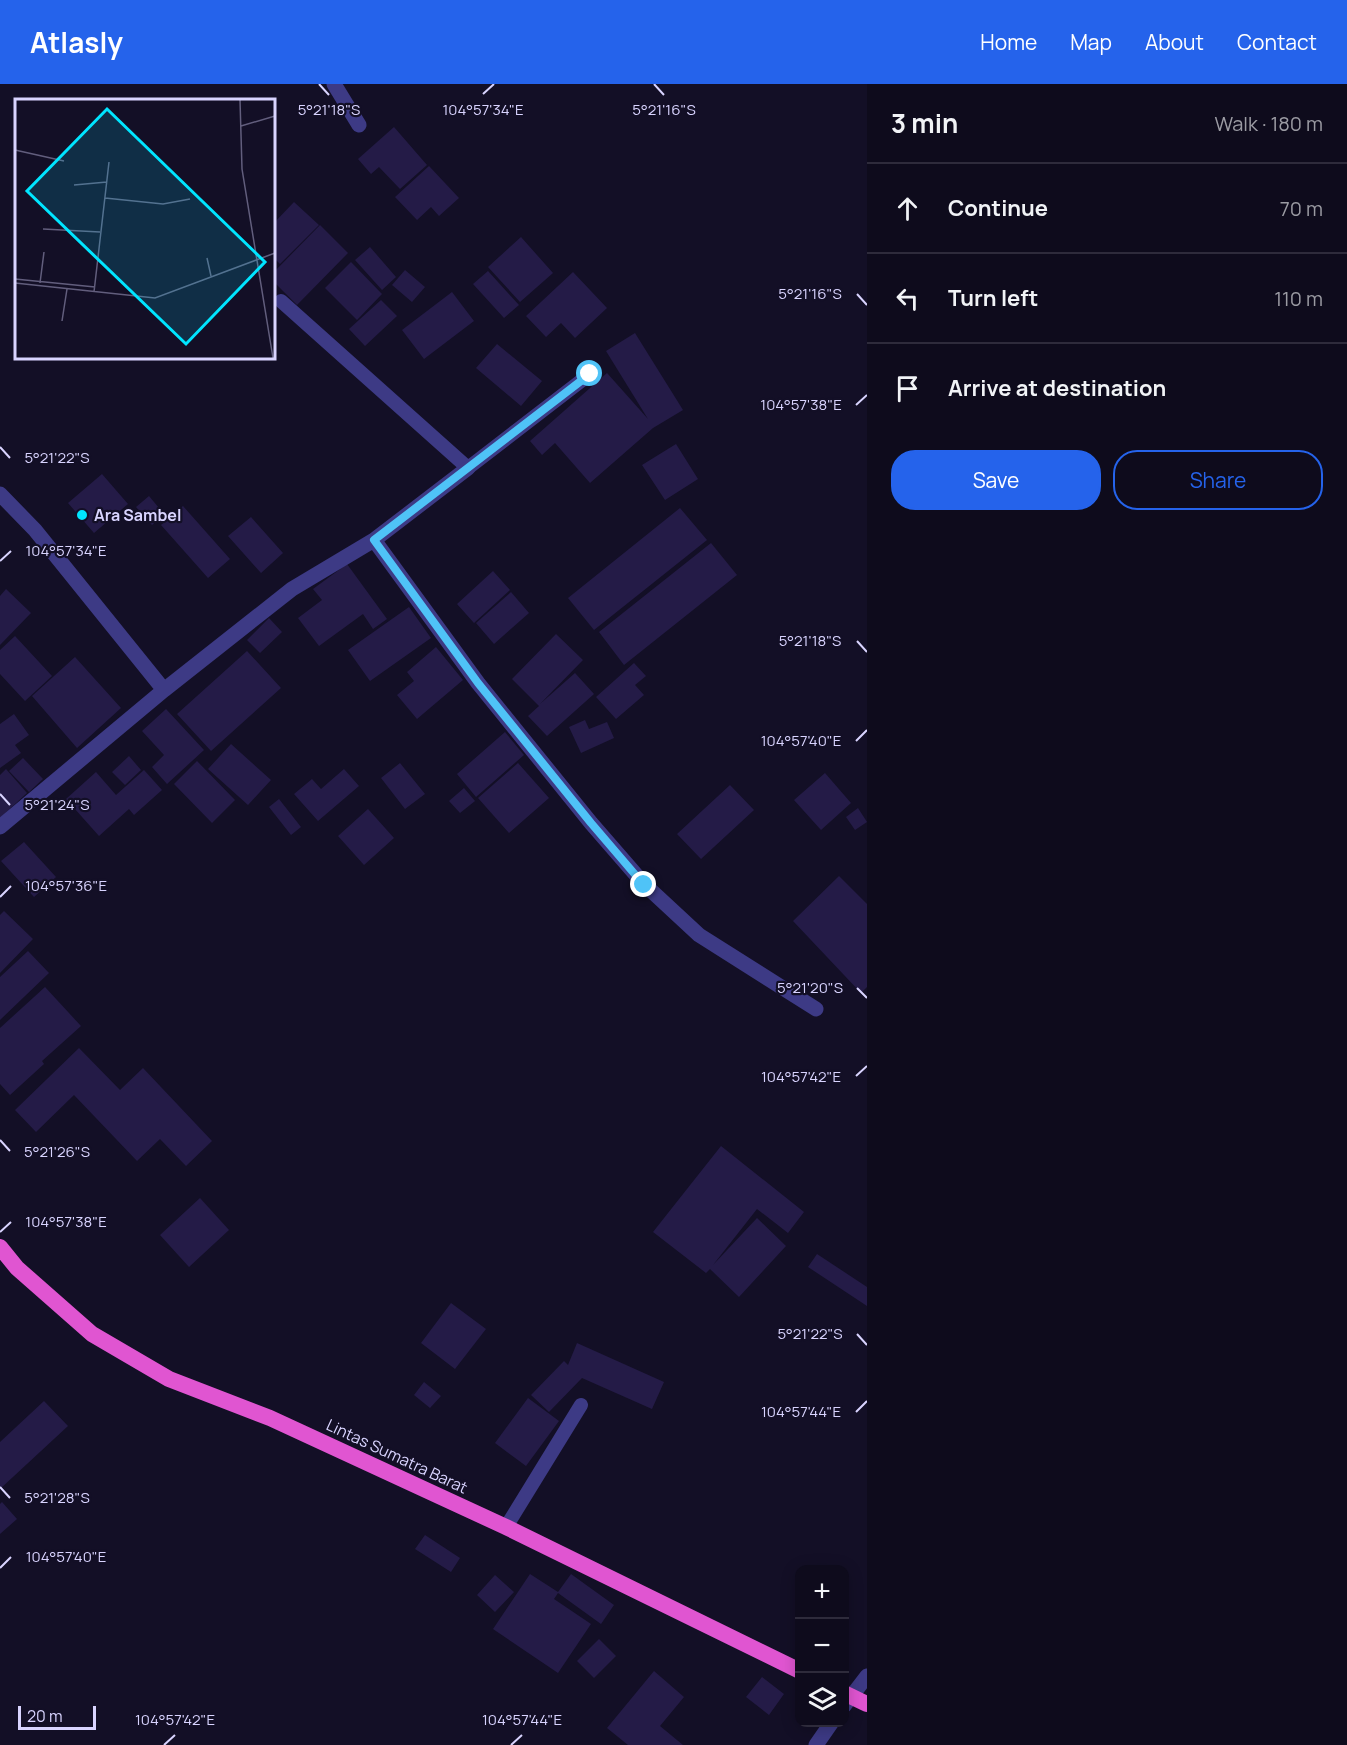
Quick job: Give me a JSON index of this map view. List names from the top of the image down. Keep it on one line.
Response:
{"streets":{"highway":["Lintas Sumatra Barat"]},"places":["Ara Sambel"],"scale_bar":"20 m","page":{"header":"Atlasly","nav":["Home","Map","About","Contact"],"heading":["3 min","Walk · 180 m"],"list":[["Continue","70 m"],["Turn left","110 m"],"Arrive at destination"],"buttons":["Save","Share"],"map_buttons":["+","−"],"scale":"20 m"},"coordinates":["104°57'34\"E","5°21'18\"S","5°21'16\"S","104°57'38\"E","5°21'22\"S","104°57'40\"E","5°21'24\"S","104°57'36\"E","5°21'20\"S","104°57'42\"E","5°21'26\"S","104°57'44\"E","5°21'28\"S"]}
